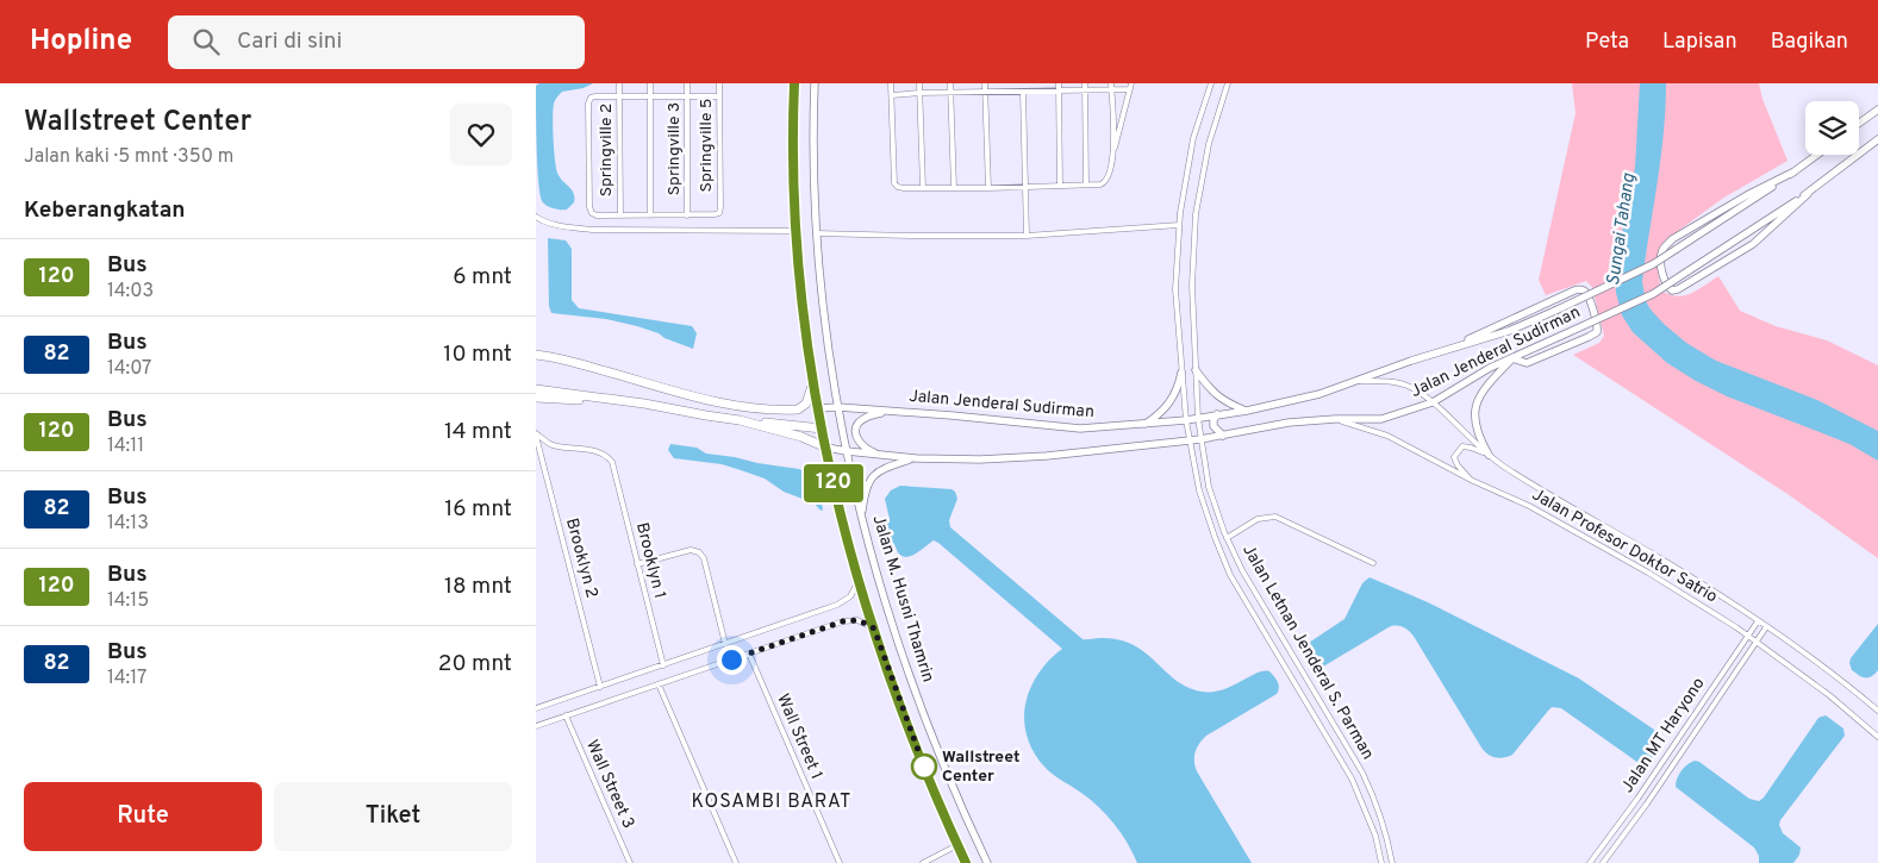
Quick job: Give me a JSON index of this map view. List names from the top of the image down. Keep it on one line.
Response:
{"streets":{"street":["Springville 5","Springville 3","Springville 2","Jalan Jenderal Sudirman","Jalan Profesor Doktor Satrio","Brooklyn 2","Brooklyn 1","Jalan M. Husni Thamrin","Jalan Letnan Jenderal S. Parman","Jalan MT Haryono","Wall Street 1","Wall Street 3"]},"crossings":[["Springville 5","Springville 3"],["Jalan Jenderal Sudirman","Jalan Profesor Doktor Satrio"],["Jalan Jenderal Sudirman","Jalan M. Husni Thamrin"],["Jalan Jenderal Sudirman","Jalan Letnan Jenderal S. Parman"],["Jalan Profesor Doktor Satrio","Jalan MT Haryono"],["Brooklyn 2","Brooklyn 1"]],"districts":["KOSAMBI BARAT"],"water":["Sungai Tahang"],"places":["Wallstreet Center"],"lines":["bus line 120"],"page":{"header":"Hopline","search":"Cari di sini","nav":["Peta","Lapisan","Bagikan"],"heading":[["Wallstreet Center","Jalan kaki · 5 mnt · 350 m"],"Keberangkatan"],"on_map":"120","list":[{"mark":"120","name":"Bus","note":"14:03","value":"6 mnt"},{"mark":"82","name":"Bus","note":"14:07","value":"10 mnt"},{"mark":"120","name":"Bus","note":"14:11","value":"14 mnt"},{"mark":"82","name":"Bus","note":"14:13","value":"16 mnt"},{"mark":"120","name":"Bus","note":"14:15","value":"18 mnt"},{"mark":"82","name":"Bus","note":"14:17","value":"20 mnt"}],"buttons":["Rute","Tiket"]}}
